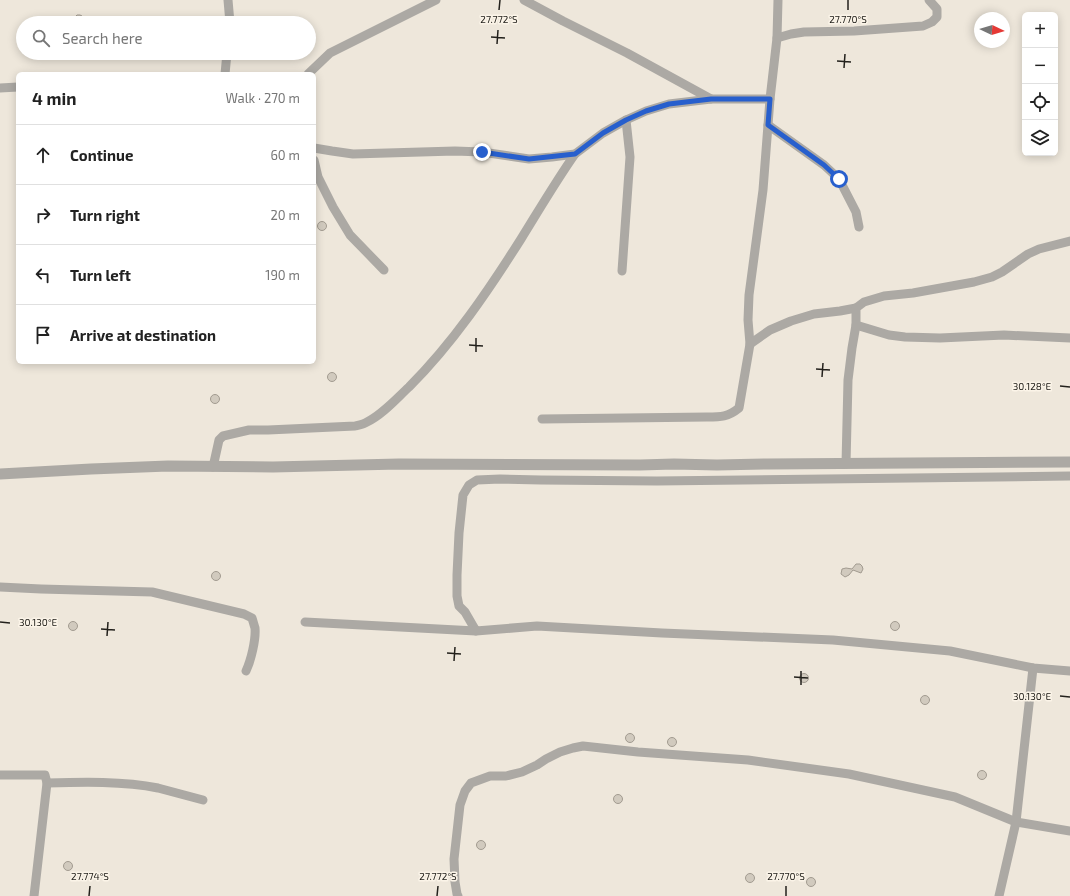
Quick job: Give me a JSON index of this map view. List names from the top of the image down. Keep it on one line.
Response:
{"north":"right","page":{"map_buttons":["+","−"],"search":"Search here","heading":["4 min","Walk · 270 m"],"list":[["Continue","60 m"],["Turn right","20 m"],["Turn left","190 m"],"Arrive at destination"]},"coordinates":["27.772°S","27.770°S","30.128°E","30.130°E","27.774°S"]}
